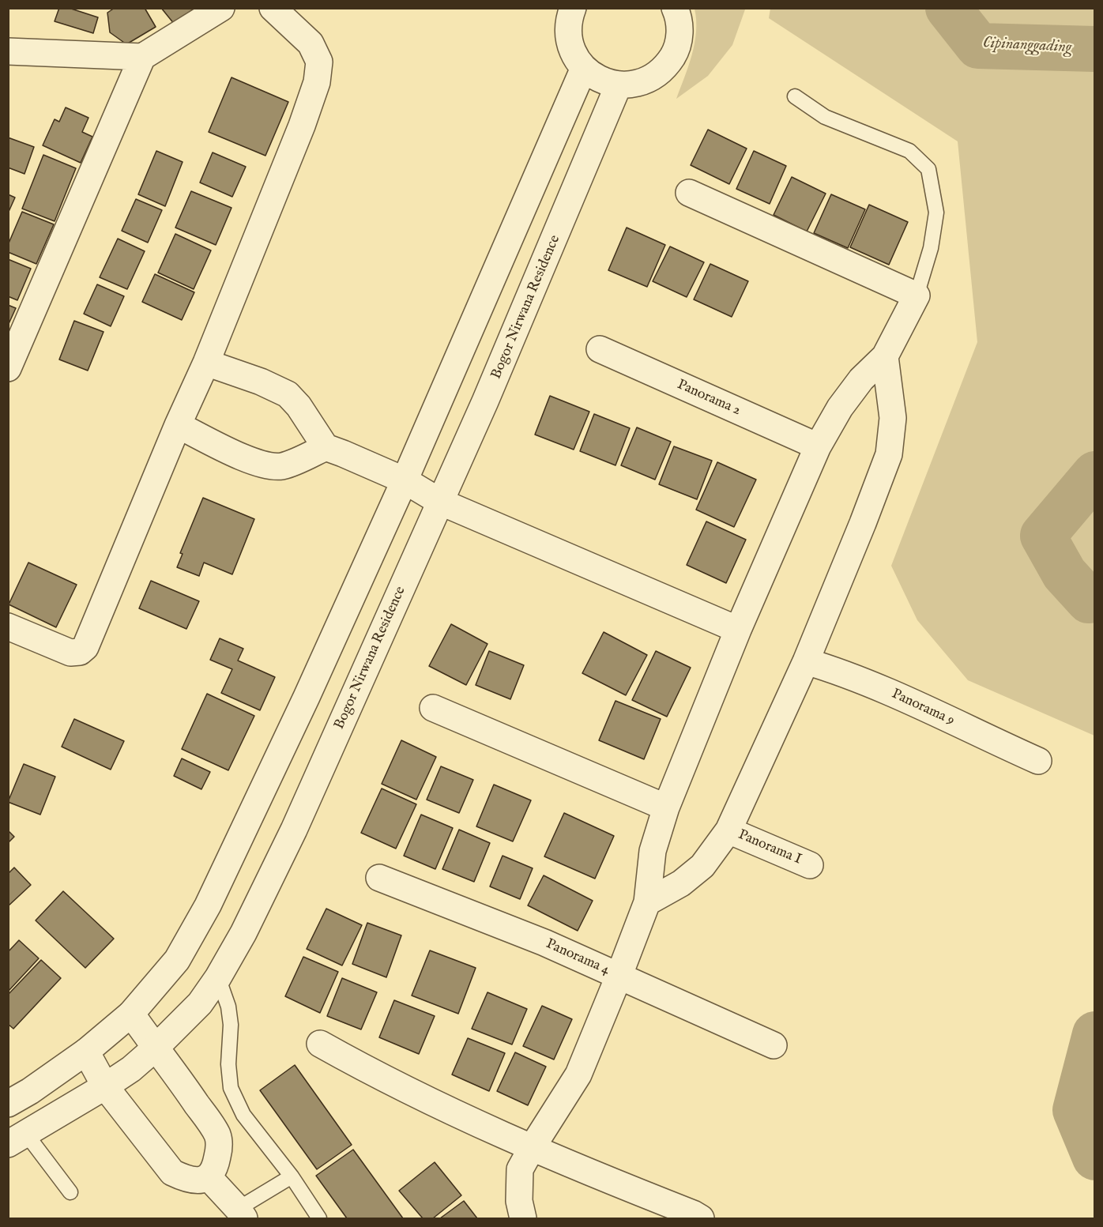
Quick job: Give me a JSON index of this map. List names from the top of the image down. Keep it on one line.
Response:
{"streets":{"street":["Bogor Nirwana Residence","Panorama 2","Panorama 9","Panorama I","Panorama 4"]},"water":["Cipinanggading"]}
